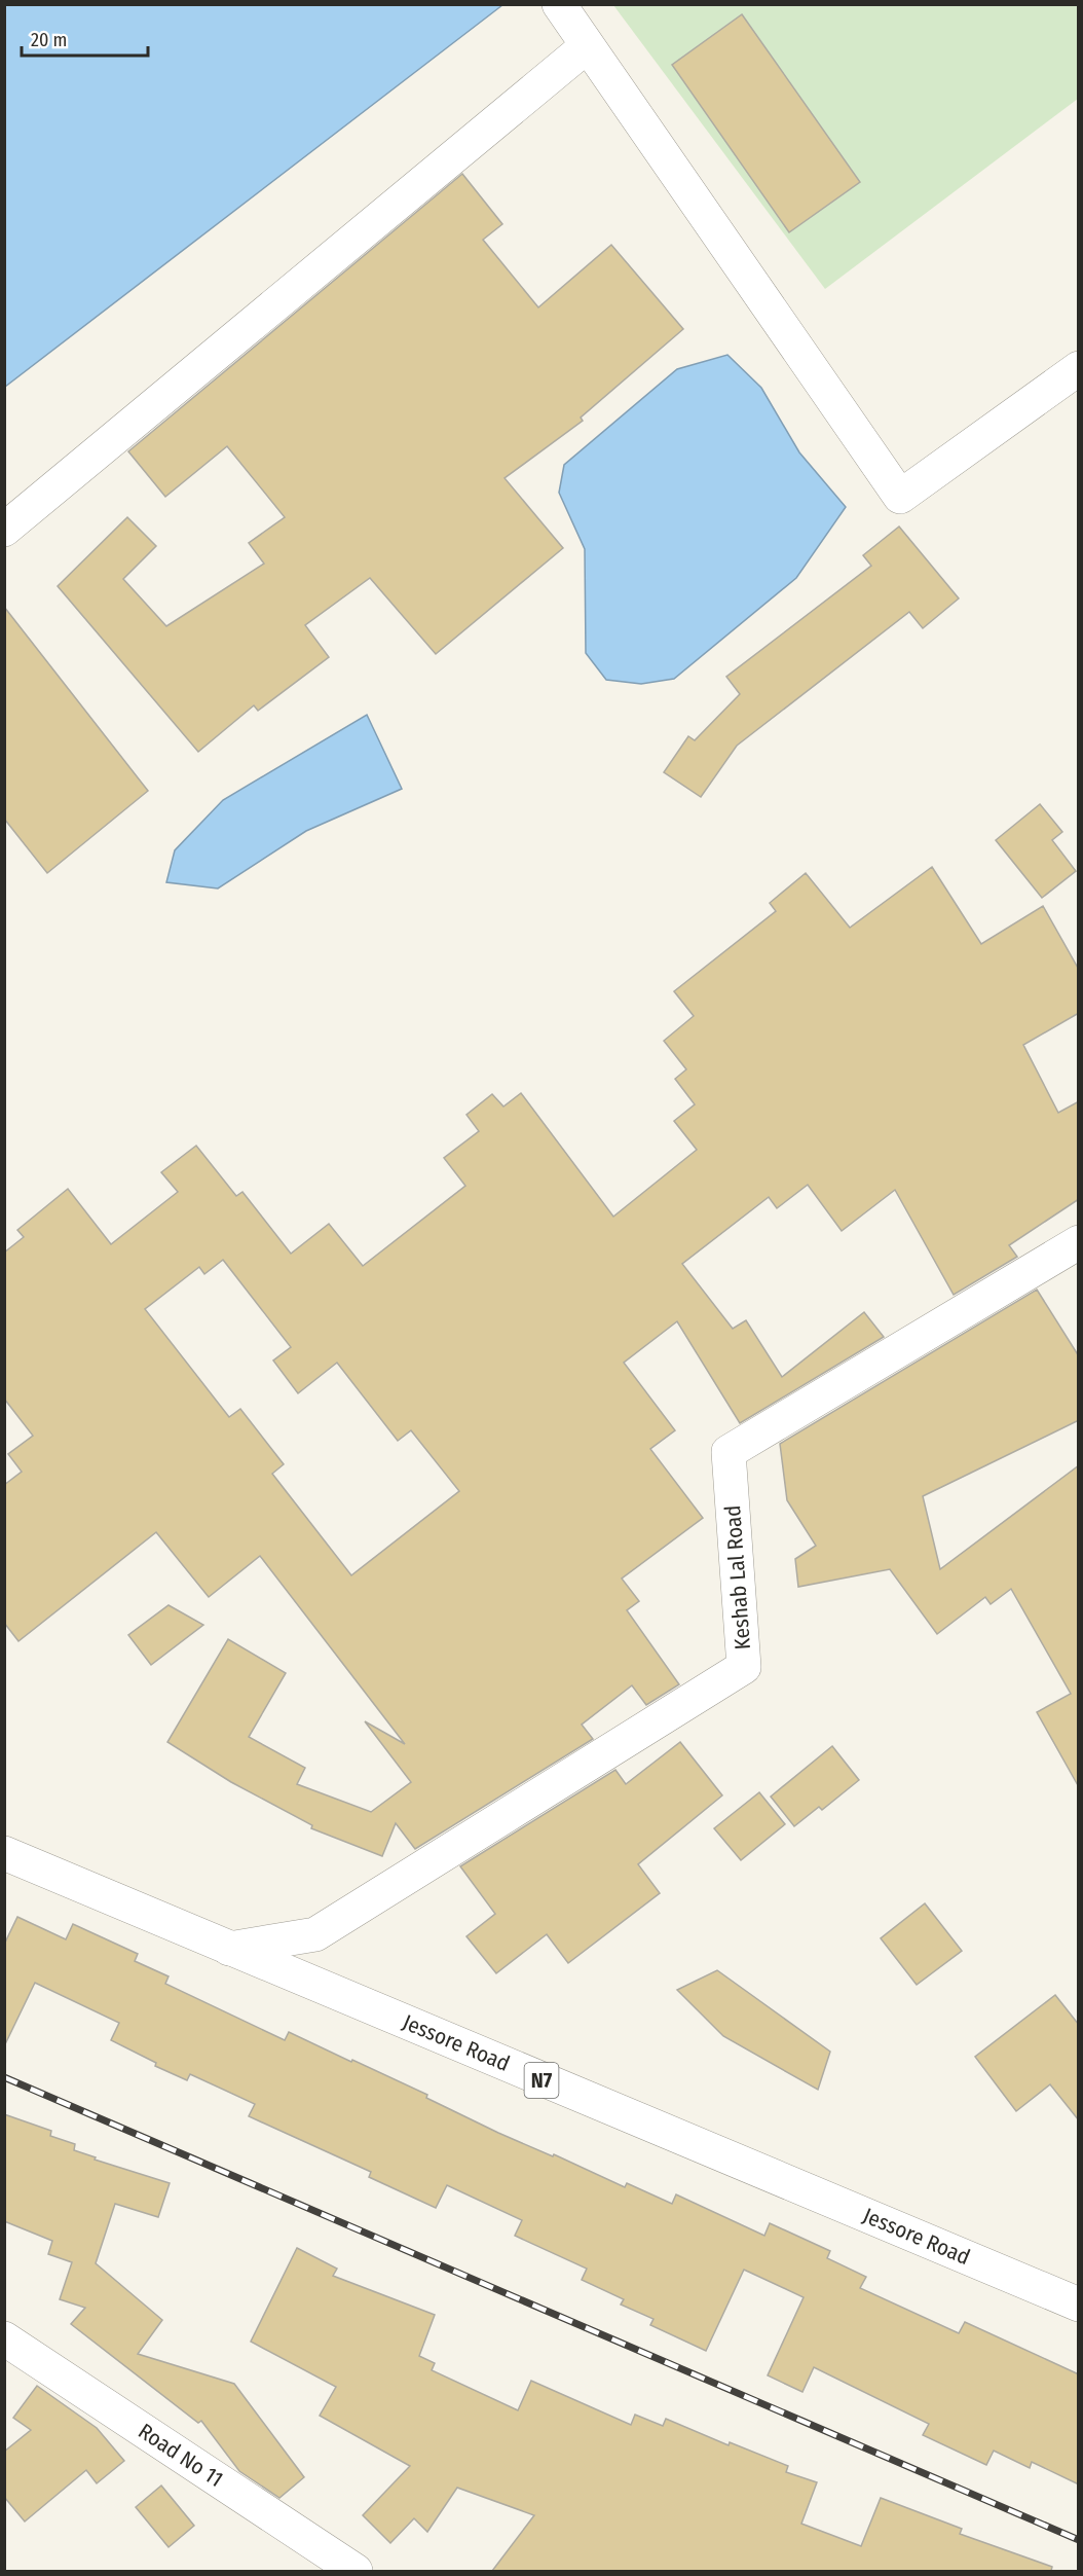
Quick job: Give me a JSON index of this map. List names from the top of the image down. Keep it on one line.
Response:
{"streets":{"main road":["Keshab Lal Road","Jessore Road","N7","Road No 11"]},"crossings":[["Keshab Lal Road","Jessore Road"]],"scale_bar":"20 m"}
